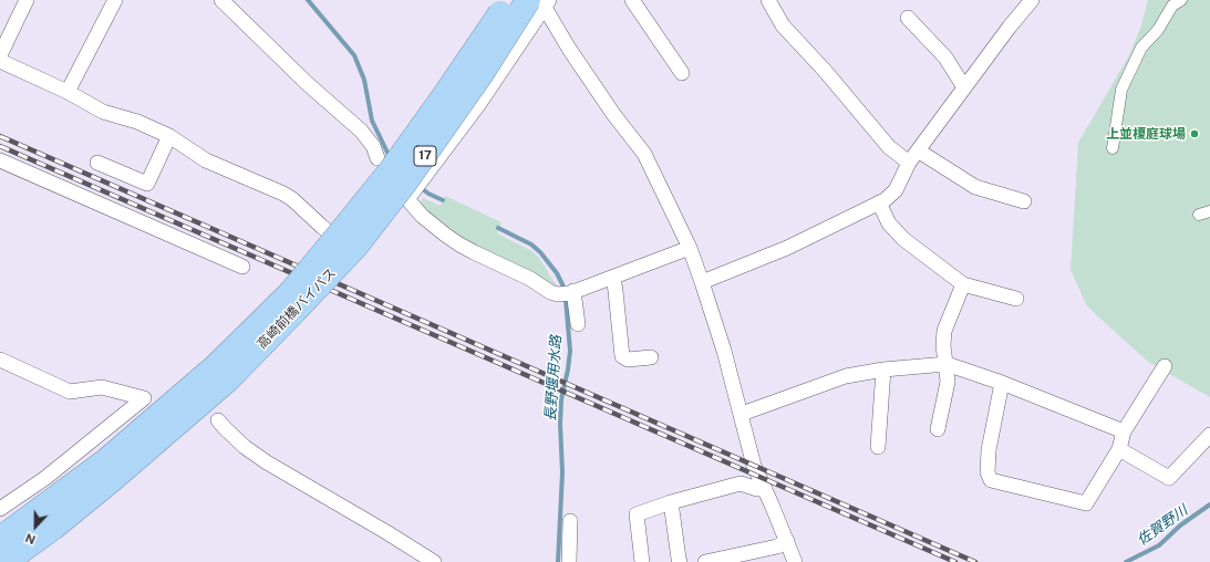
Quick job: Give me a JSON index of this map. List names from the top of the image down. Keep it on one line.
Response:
{"streets":{"highway":["17","高崎前橋バイパス"]},"water":["長野堰用水路","佐賀野川"],"places":["上並榎庭球場"],"north":"bottom"}
